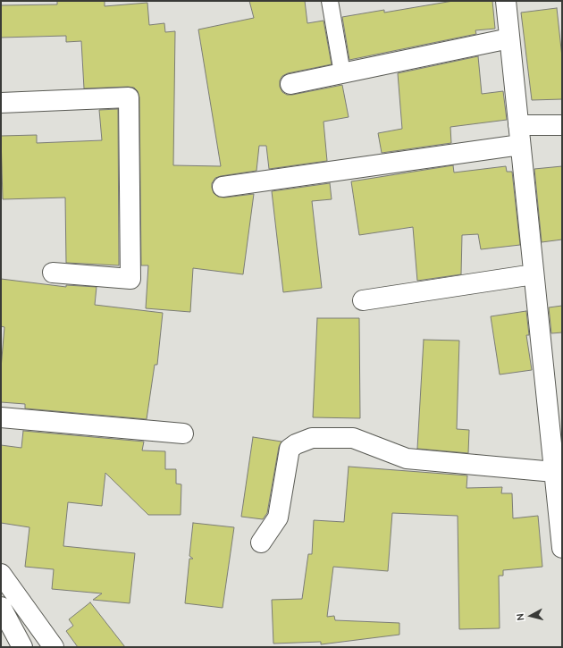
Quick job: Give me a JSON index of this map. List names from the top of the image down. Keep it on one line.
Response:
{"north":"left"}
